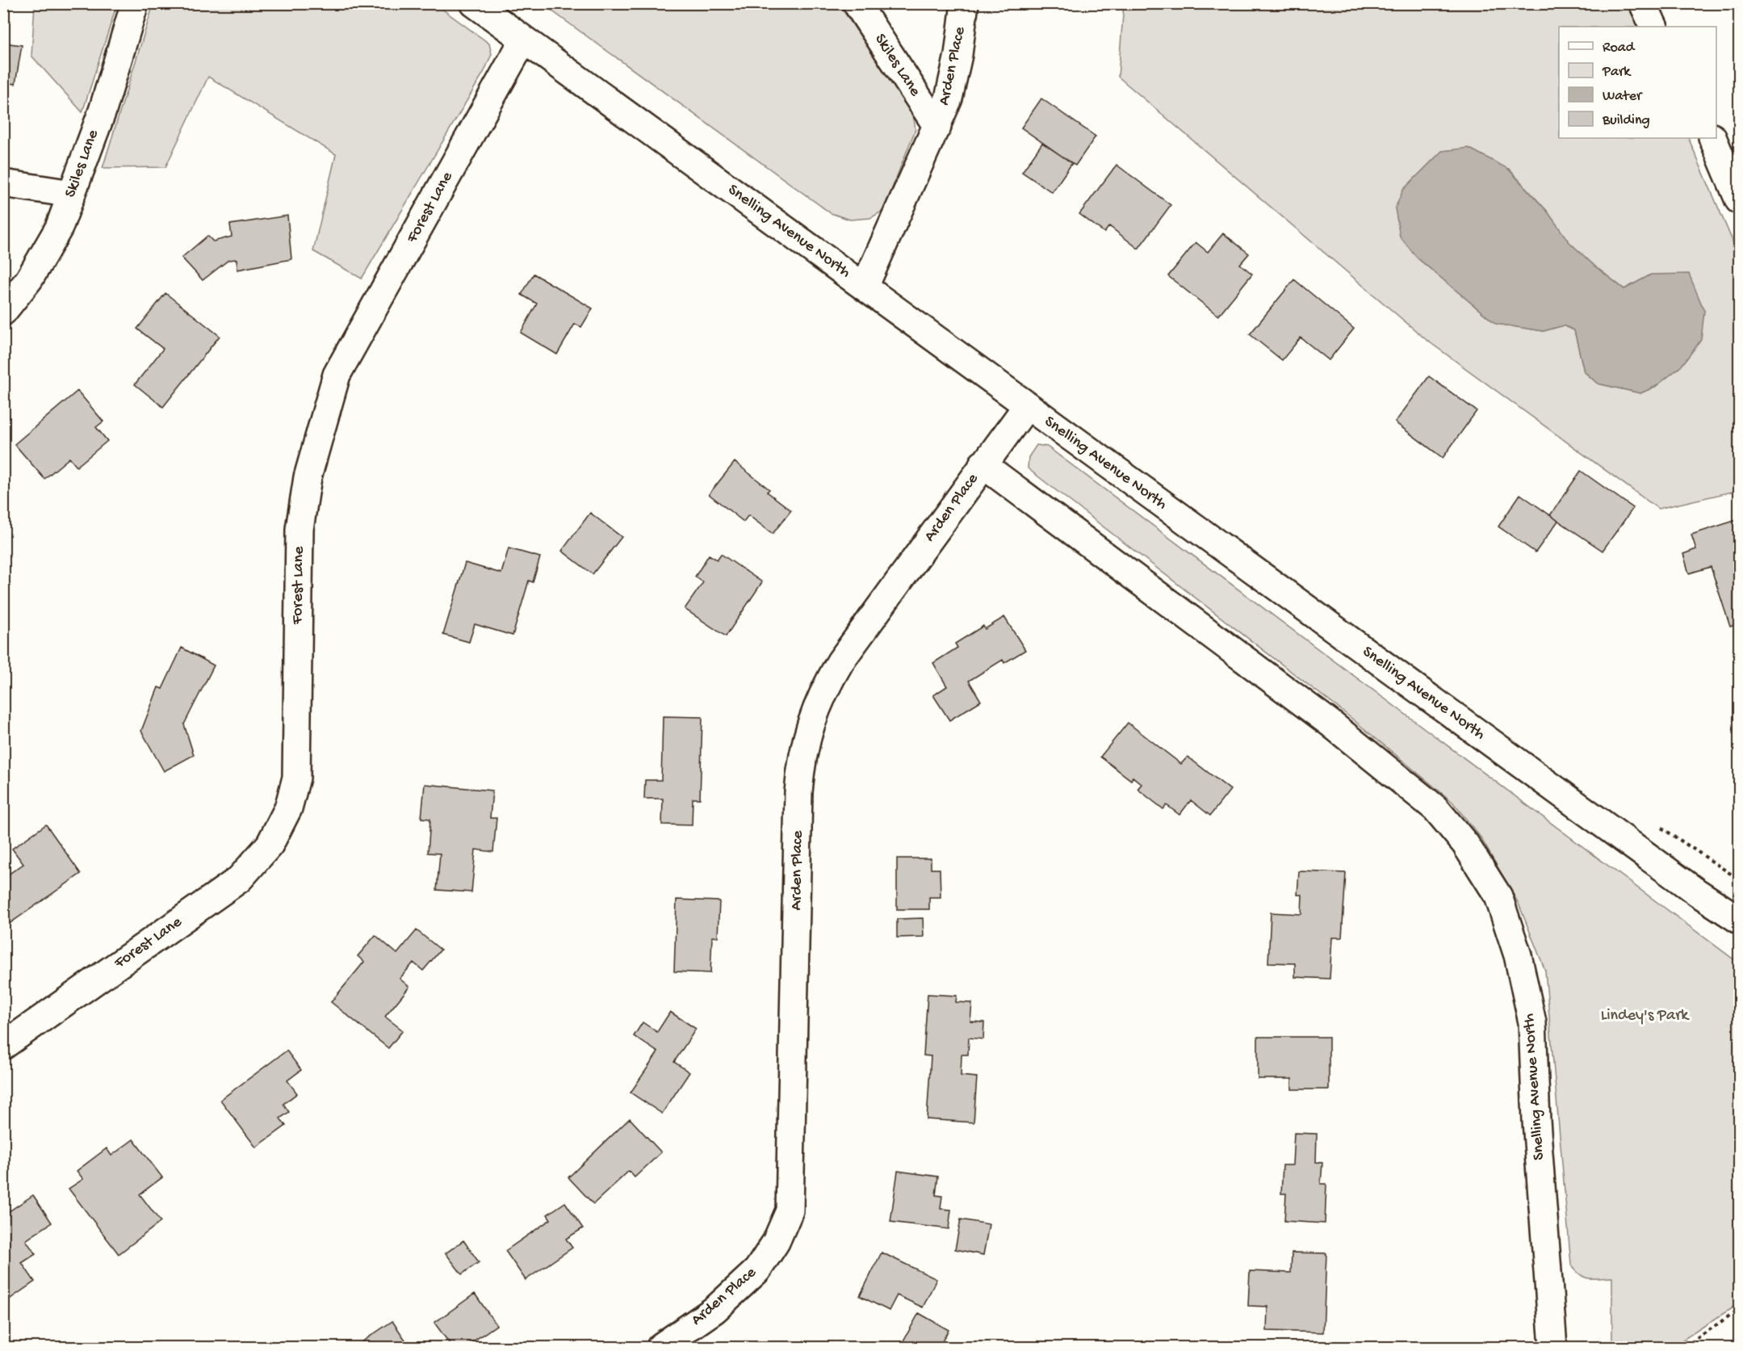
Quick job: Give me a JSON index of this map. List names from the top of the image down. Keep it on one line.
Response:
{"streets":{"street":["Skiles Lane","Arden Place","Forest Lane","Snelling Avenue North"]},"crossings":[["Skiles Lane","Arden Place"],["Arden Place","Snelling Avenue North"],["Forest Lane","Snelling Avenue North"]],"parks":["Lindey's Park"],"legend":["Road","Park","Water","Building"]}
